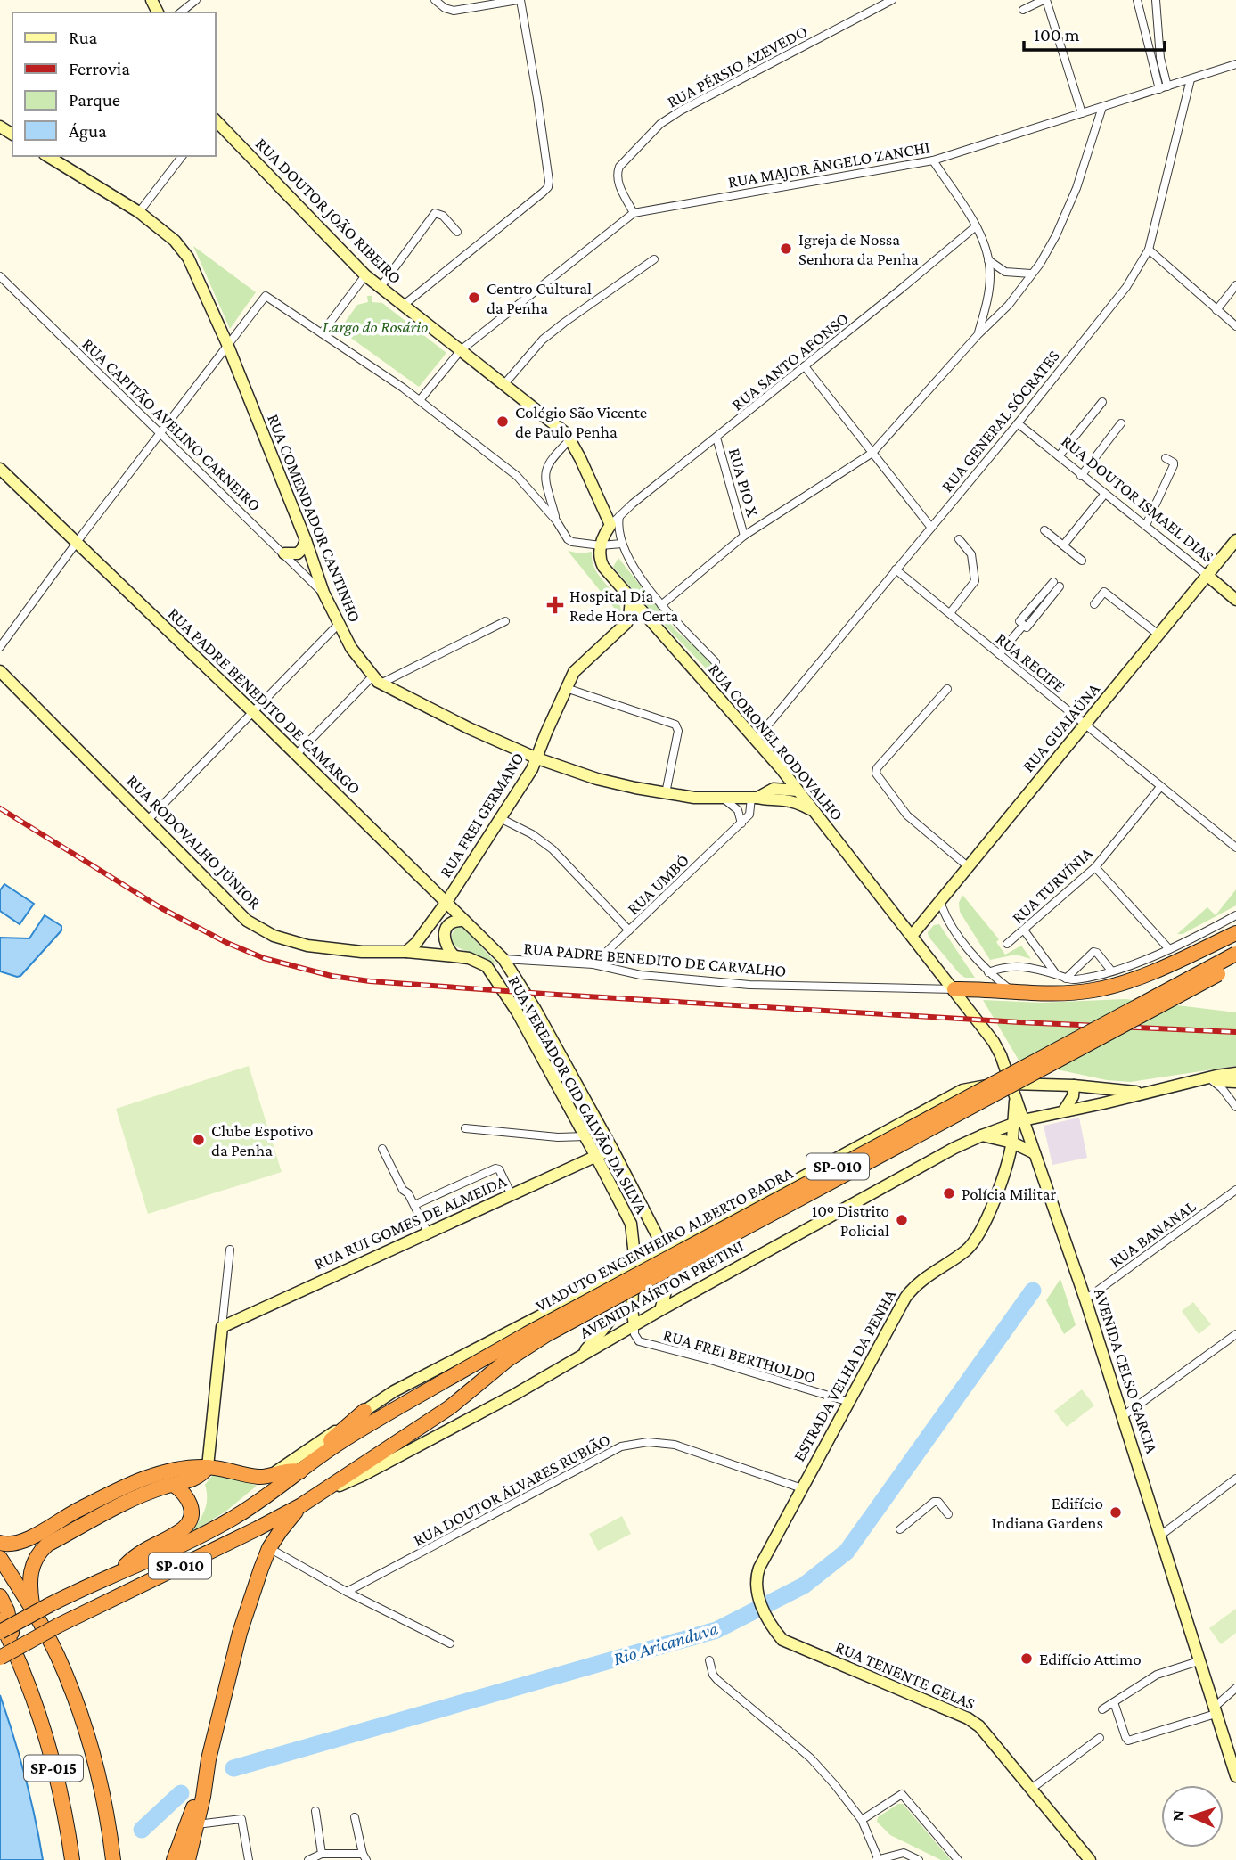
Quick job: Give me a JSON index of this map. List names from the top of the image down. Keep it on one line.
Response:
{"streets":{"highway":["SP-010","VIADUTO ENGENHEIRO ALBERTO BADRA","AVENIDA AÍRTON PRETINI","SP-015"],"main road":["RUA DOUTOR JOÃO RIBEIRO","RUA DOUTOR ISMAEL DIAS","RUA COMENDADOR CANTINHO","RUA PADRE BENEDITO DE CAMARGO","RUA GUAIAÚNA","RUA CORONEL RODOVALHO","RUA FREI GERMANO","RUA RODOVALHO JÚNIOR","RUA VEREADOR CID GALVÃO DA SILVA","RUA RUI GOMES DE ALMEIDA","AVENIDA CELSO GARCIA","ESTRADA VELHA DA PENHA","RUA TENENTE GELAS"],"street":["RUA PÉRSIO AZEVEDO","RUA MAJOR ÂNGELO ZANCHI","RUA SANTO AFONSO","RUA GENERAL SÓCRATES","RUA CAPITÃO AVELINO CARNEIRO","RUA PIO X","RUA RECIFE","RUA UMBÓ","RUA TURVÍNIA","RUA PADRE BENEDITO DE CARVALHO","RUA BANANAL","RUA FREI BERTHOLDO","RUA DOUTOR ÁLVARES RUBIÃO"]},"crossings":[["RUA PÉRSIO AZEVEDO","RUA MAJOR ÂNGELO ZANCHI"],["RUA MAJOR ÂNGELO ZANCHI","RUA DOUTOR JOÃO RIBEIRO"],["RUA MAJOR ÂNGELO ZANCHI","RUA GENERAL SÓCRATES"],["RUA SANTO AFONSO","RUA PIO X"],["RUA GENERAL SÓCRATES","RUA DOUTOR ISMAEL DIAS"],["RUA GENERAL SÓCRATES","RUA RECIFE"],["RUA GENERAL SÓCRATES","RUA CORONEL RODOVALHO"],["RUA CAPITÃO AVELINO CARNEIRO","RUA COMENDADOR CANTINHO"],["RUA DOUTOR ISMAEL DIAS","RUA GUAIAÚNA"],["RUA COMENDADOR CANTINHO","RUA CORONEL RODOVALHO"],["RUA COMENDADOR CANTINHO","RUA FREI GERMANO"],["RUA COMENDADOR CANTINHO","RUA UMBÓ"],["RUA RECIFE","RUA GUAIAÚNA"],["RUA RECIFE","RUA TURVÍNIA"],["RUA PADRE BENEDITO DE CAMARGO","RUA FREI GERMANO"],["RUA PADRE BENEDITO DE CAMARGO","RUA PADRE BENEDITO DE CARVALHO"],["RUA PADRE BENEDITO DE CAMARGO","RUA VEREADOR CID GALVÃO DA SILVA"],["RUA GUAIAÚNA","RUA CORONEL RODOVALHO"],["RUA CORONEL RODOVALHO","RUA FREI GERMANO"],["RUA CORONEL RODOVALHO","RUA PADRE BENEDITO DE CARVALHO"],["RUA FREI GERMANO","RUA RODOVALHO JÚNIOR"],["RUA FREI GERMANO","RUA VEREADOR CID GALVÃO DA SILVA"],["RUA RODOVALHO JÚNIOR","RUA VEREADOR CID GALVÃO DA SILVA"],["RUA UMBÓ","RUA PADRE BENEDITO DE CARVALHO"],["RUA PADRE BENEDITO DE CARVALHO","RUA VEREADOR CID GALVÃO DA SILVA"],["RUA VEREADOR CID GALVÃO DA SILVA","RUA RUI GOMES DE ALMEIDA"],["RUA VEREADOR CID GALVÃO DA SILVA","AVENIDA AÍRTON PRETINI"],["RUA VEREADOR CID GALVÃO DA SILVA","RUA FREI BERTHOLDO"],["SP-010","VIADUTO ENGENHEIRO ALBERTO BADRA"],["RUA BANANAL","AVENIDA CELSO GARCIA"],["VIADUTO ENGENHEIRO ALBERTO BADRA","AVENIDA AÍRTON PRETINI"],["AVENIDA AÍRTON PRETINI","RUA FREI BERTHOLDO"],["AVENIDA AÍRTON PRETINI","AVENIDA CELSO GARCIA"],["AVENIDA AÍRTON PRETINI","ESTRADA VELHA DA PENHA"],["RUA FREI BERTHOLDO","ESTRADA VELHA DA PENHA"],["AVENIDA CELSO GARCIA","ESTRADA VELHA DA PENHA"],["ESTRADA VELHA DA PENHA","RUA DOUTOR ÁLVARES RUBIÃO"],["ESTRADA VELHA DA PENHA","RUA TENENTE GELAS"]],"water":["Rio Aricanduva"],"parks":["Largo do Rosário"],"places":{"other":["Igreja de Nossa Senhora da Penha","Centro Cultural da Penha","Colégio São Vicente de Paulo Penha","Clube Espotivo da Penha","Polícia Militar","10º Distrito Policial","Edifício Indiana Gardens","Edifício Attimo"],"health":["Hospital Dia Rede Hora Certa"]},"legend":["Rua","Ferrovia","Parque","Água"],"scale_bar":"100 m","north":"left"}
